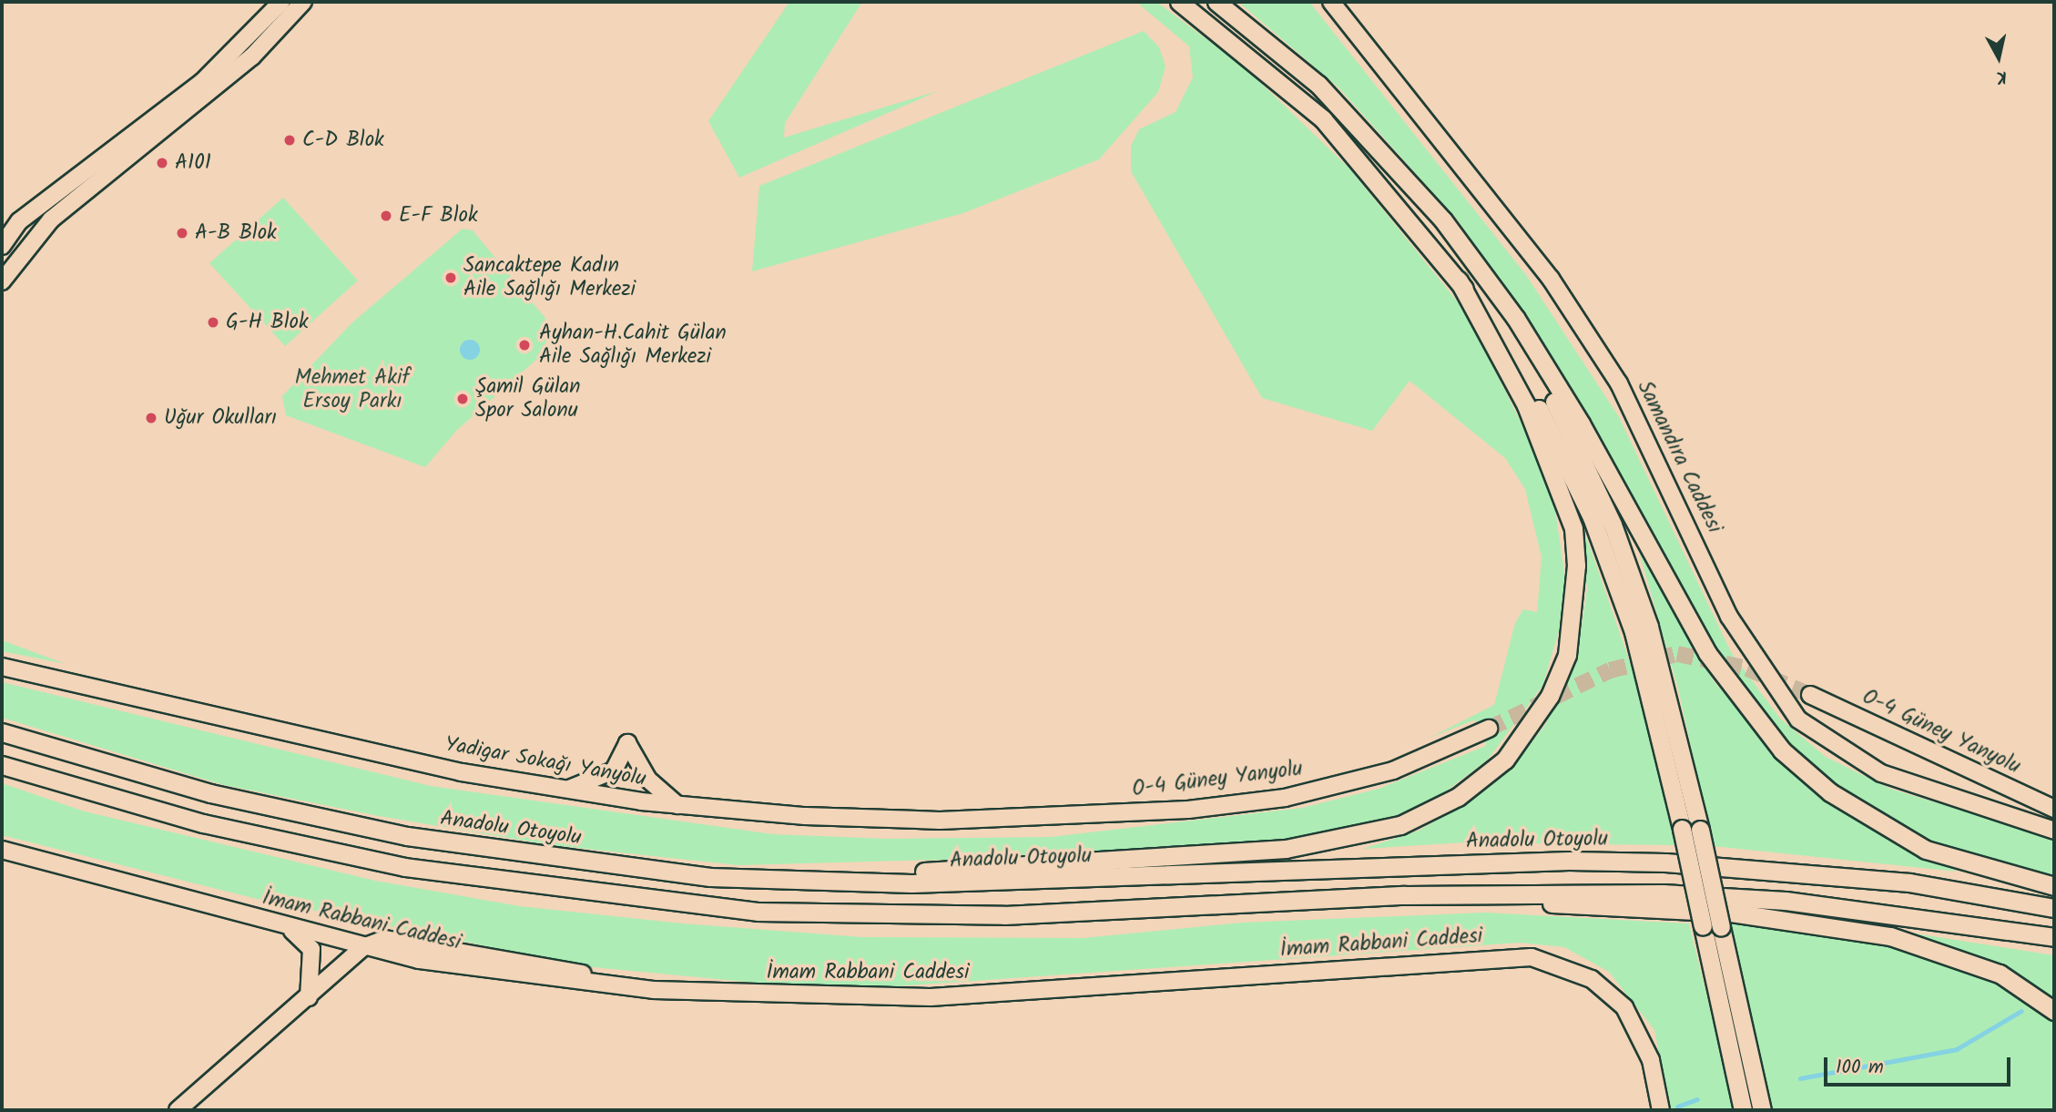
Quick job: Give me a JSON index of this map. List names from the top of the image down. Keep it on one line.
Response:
{"streets":{"highway":["Anadolu Otoyolu"],"main road":["Samandıra Caddesi","O-4 Güney Yanyolu","Yadigar Sokağı Yanyolu","İmam Rabbani Caddesi"]},"crossings":[["O-4 Güney Yanyolu","Yadigar Sokağı Yanyolu"]],"parks":["Mehmet Akif Ersoy Parkı"],"places":["C-D Blok","A101","E-F Blok","A-B Blok","Sancaktepe Kadın Aile Sağlığı Merkezi","G-H Blok","Ayhan-H.Cahit Gülan Aile Sağlığı Merkezi","Şamil Gülan Spor Salonu","Uğur Okulları"],"scale_bar":"100 m","north":"bottom"}
